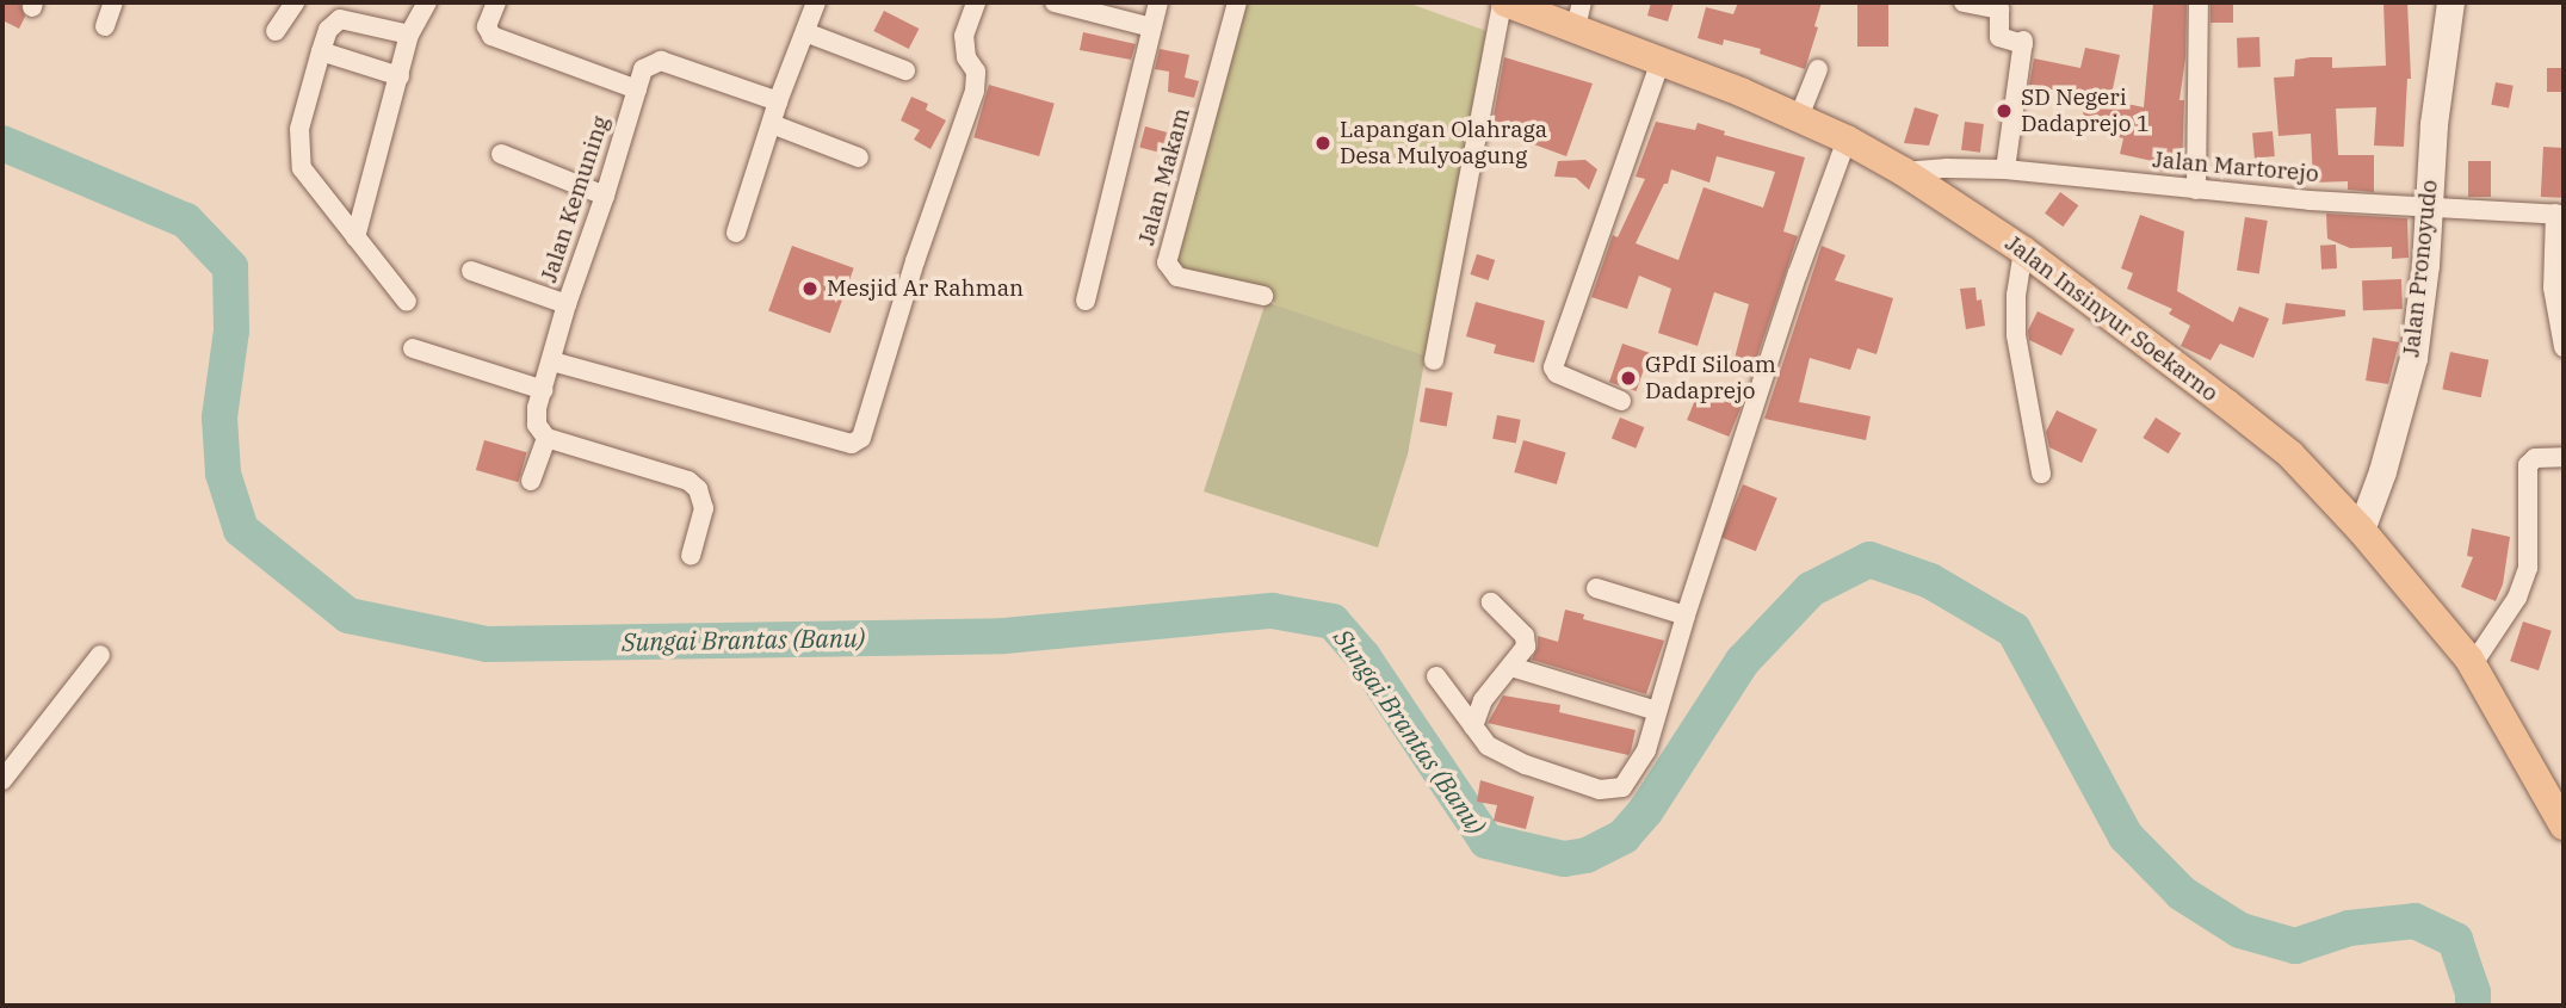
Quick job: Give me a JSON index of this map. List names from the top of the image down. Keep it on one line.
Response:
{"streets":{"main road":["Jalan Pronoyudo","Jalan Insinyur Soekarno"],"street":["Jalan Martorejo","Jalan Makam","Jalan Kemuning"]},"crossings":[["Jalan Martorejo","Jalan Pronoyudo"],["Jalan Martorejo","Jalan Insinyur Soekarno"],["Jalan Pronoyudo","Jalan Insinyur Soekarno"]],"water":["Sungai Brantas (Banu)"],"places":["SD Negeri Dadaprejo 1","Lapangan Olahraga Desa Mulyoagung","Mesjid Ar Rahman","GPdI Siloam Dadaprejo"]}
